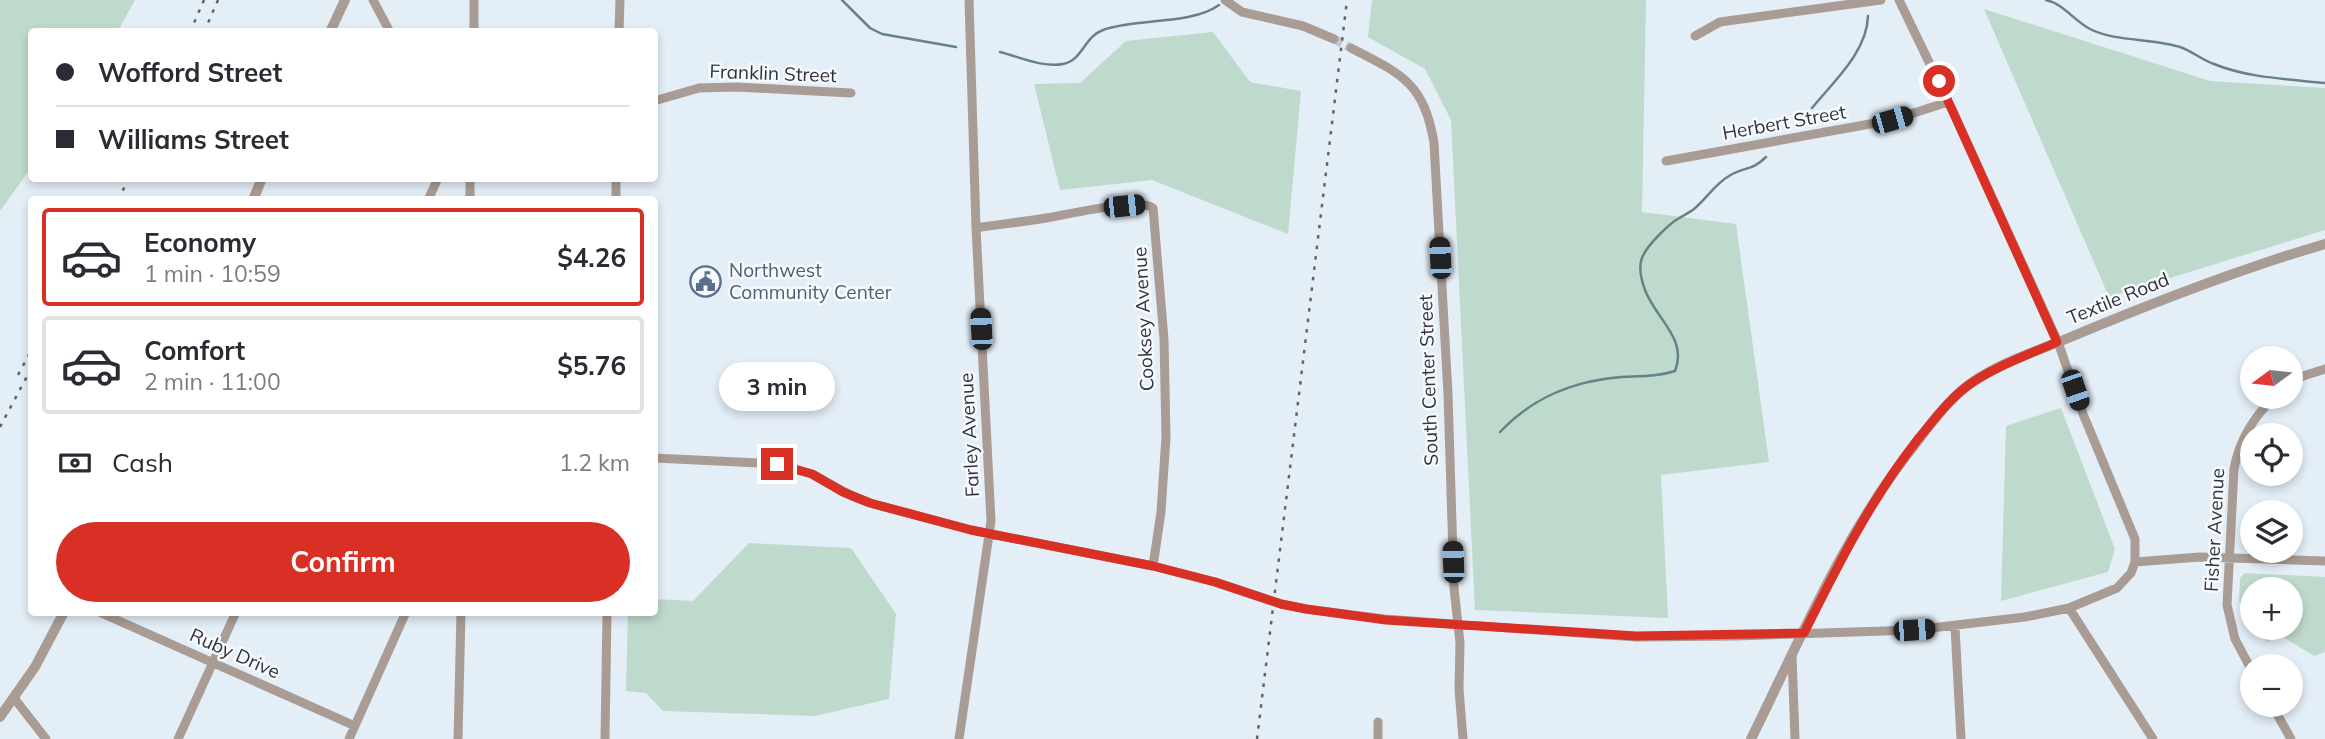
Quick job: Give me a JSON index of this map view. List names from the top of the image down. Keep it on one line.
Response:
{"streets":{"street":["Franklin Street","Herbert Street","Textile Road","Cooksey Avenue","South Center Street","Farley Avenue","Fisher Avenue","Ruby Drive"]},"crossings":[["Cooksey Avenue","Farley Avenue"]],"places":{"public building":["Northwest Community Center"]},"north":"left","page":{"banner":["Wofford Street","Williams Street"],"list":[{"name":"Economy","note":"1 min · 10:59","value":"$4.26"},{"name":"Comfort","note":"2 min · 11:00","value":"$5.76"}],"map_buttons":["+","−"],"bubble":"3 min","pay":["Cash","1.2 km"],"buttons":"Confirm"}}
